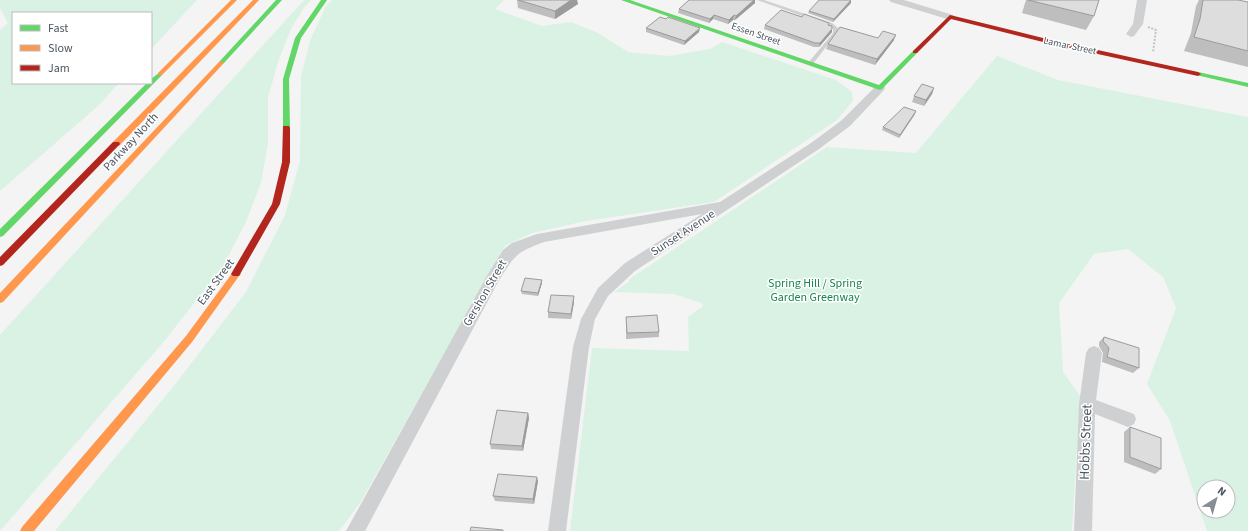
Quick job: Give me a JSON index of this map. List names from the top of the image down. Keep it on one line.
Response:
{"streets":{"main road":["Essen Street","Lamar Street","Parkway North","Sunset Avenue","East Street"],"street":["Gershon Street","Hobbs Street"]},"crossings":[["Essen Street","Sunset Avenue"],["Lamar Street","Sunset Avenue"],["Sunset Avenue","Gershon Street"]],"parks":["Spring Hill / Spring Garden Greenway"],"legend":["Fast","Slow","Jam"],"north":"top right"}
